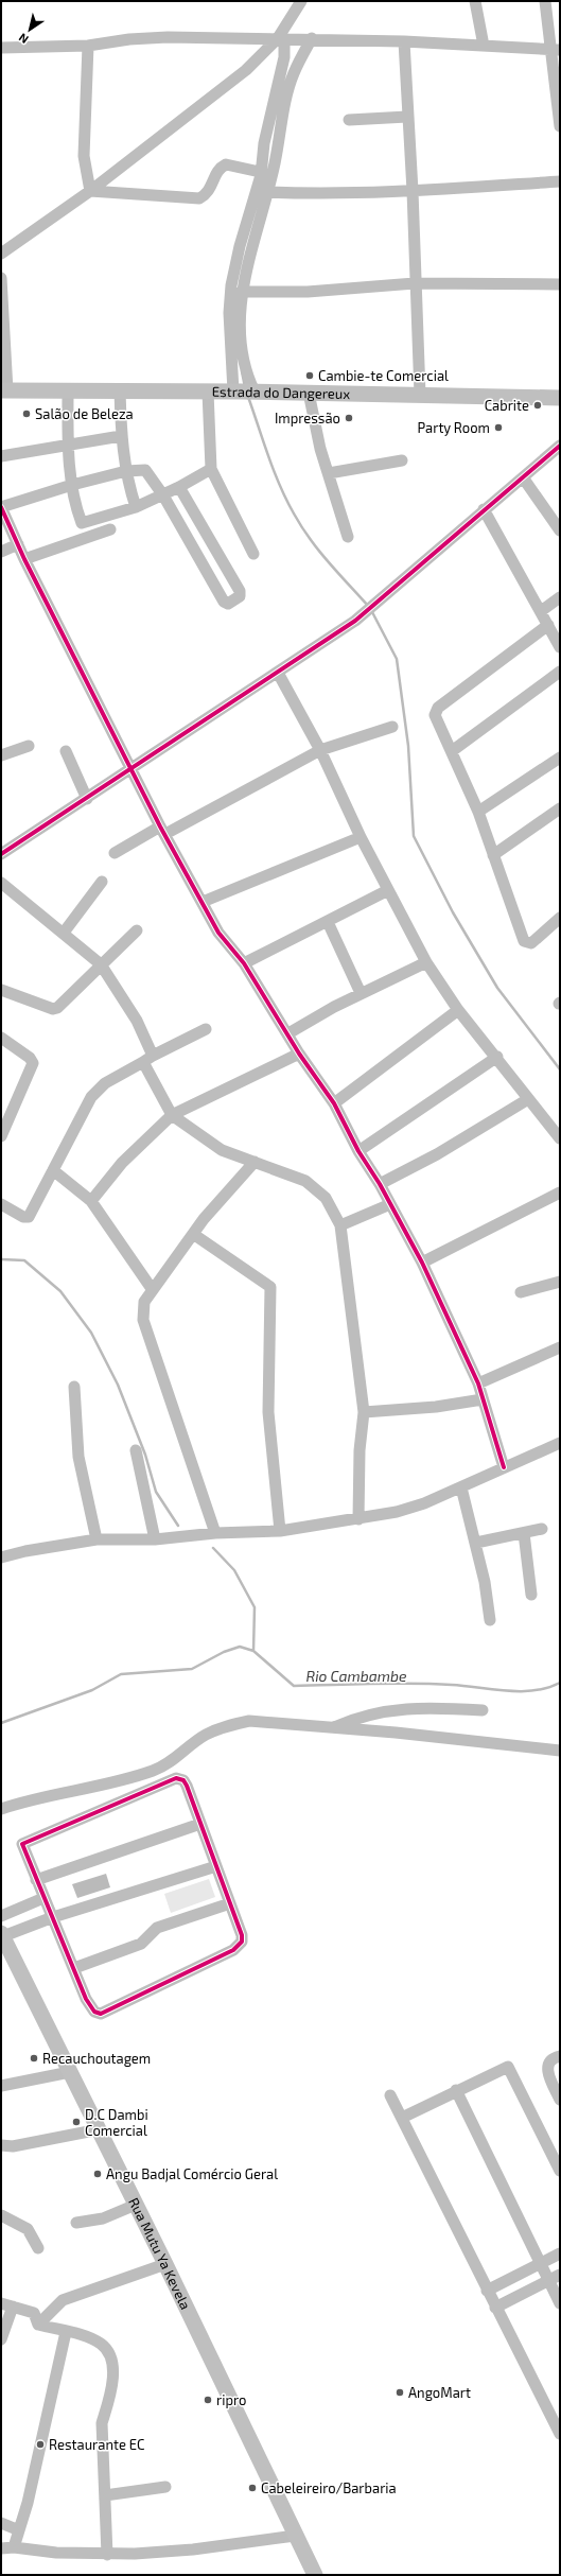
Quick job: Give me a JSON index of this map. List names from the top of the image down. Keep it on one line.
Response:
{"streets":{"main road":["Estrada do Dangereux","Rua Mutu Ya Kevela"]},"water":["Rio Cambambe"],"places":["Cambie-te Comercial","Cabrite","Salão de Beleza","Impressão","Party Room","Recauchoutagem","D.C Dambi Comercial","Angu Badjal Comércio Geral","AngoMart","ripro","Restaurante EC","Cabeleireiro/Barbaria"],"north":"bottom left"}
